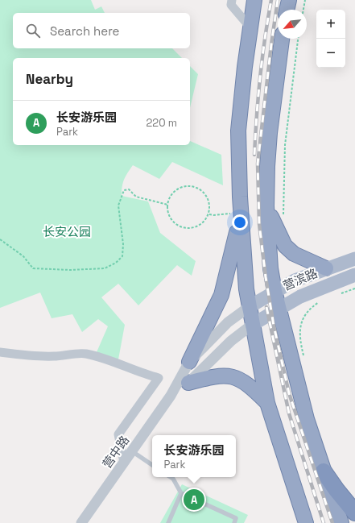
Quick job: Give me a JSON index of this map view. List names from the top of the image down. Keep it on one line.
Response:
{"streets":{"main road":["营滨路"],"street":["营中路"]},"parks":["长安公园"],"north":"bottom left","page":{"map_buttons":["+","−"],"search":"Search here","heading":"Nearby","list":[{"mark":"A","name":"长安游乐园","note":"Park","value":"220 m"}],"popup":["长安游乐园","Park"],"pins":"A"}}
